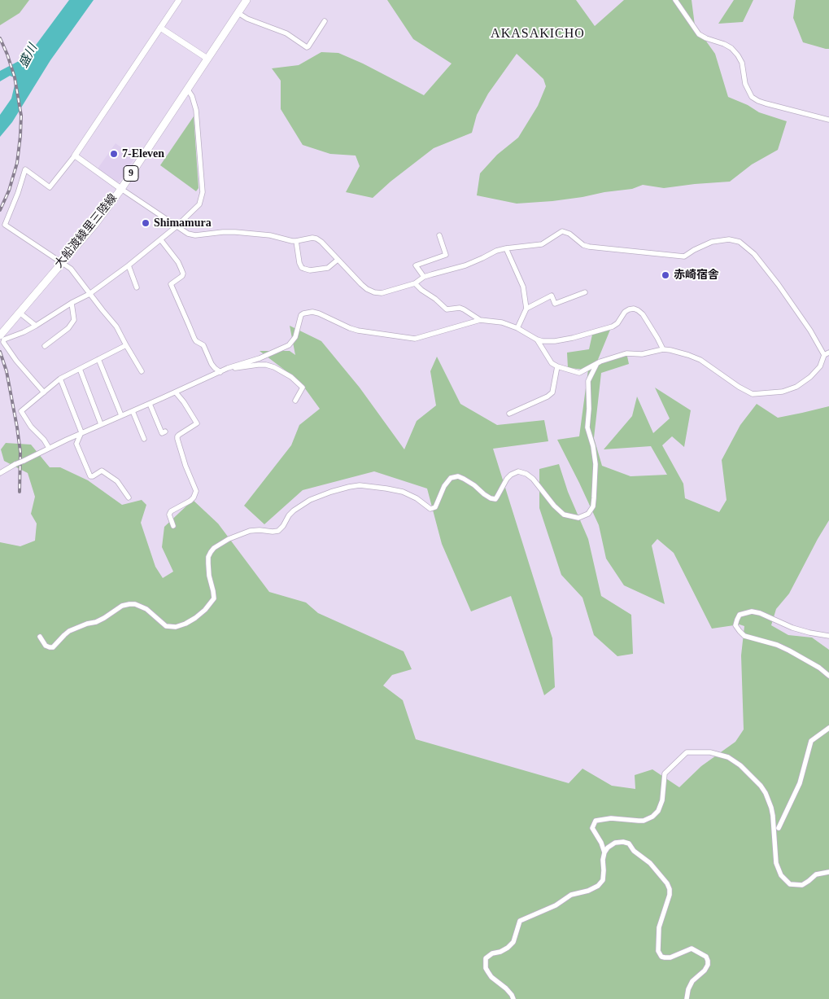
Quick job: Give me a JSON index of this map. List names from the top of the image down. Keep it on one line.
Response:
{"streets":{"main road":["9","大船渡綾里三陸線"]},"districts":["AKASAKICHO"],"water":["盛川"],"places":["7-Eleven","Shimamura","赤崎宿舎"]}
